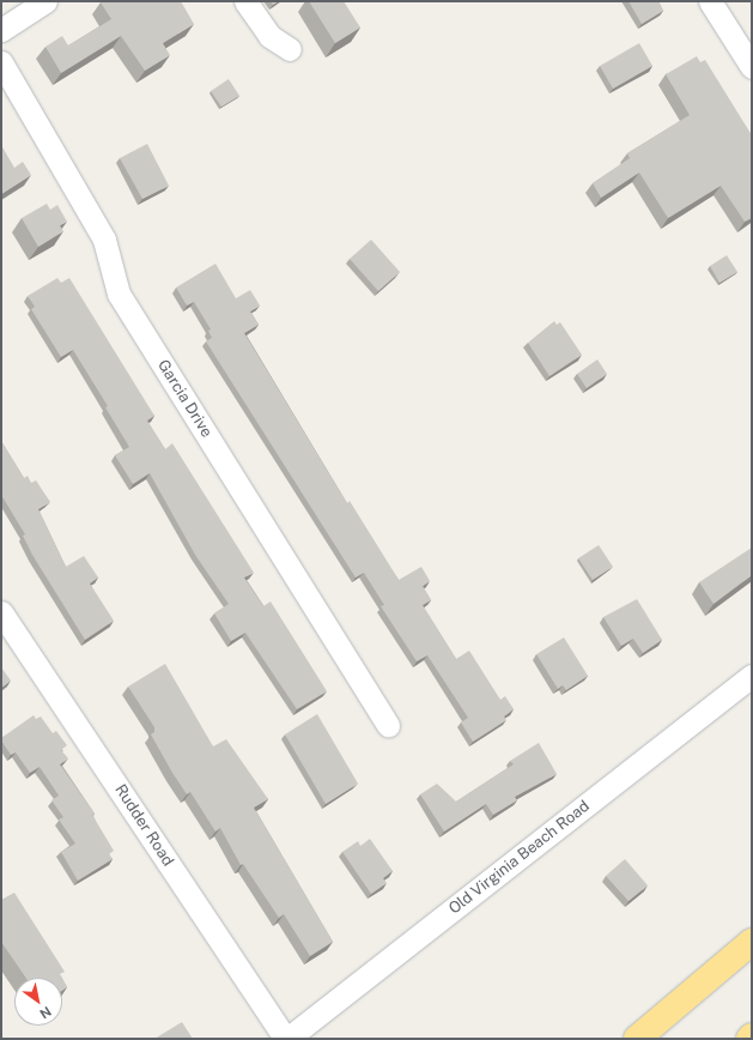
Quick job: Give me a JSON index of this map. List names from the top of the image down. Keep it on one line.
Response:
{"streets":{"street":["Garcia Drive","Rudder Road","Old Virginia Beach Road"]},"crossings":[["Rudder Road","Old Virginia Beach Road"]],"north":"bottom right"}
